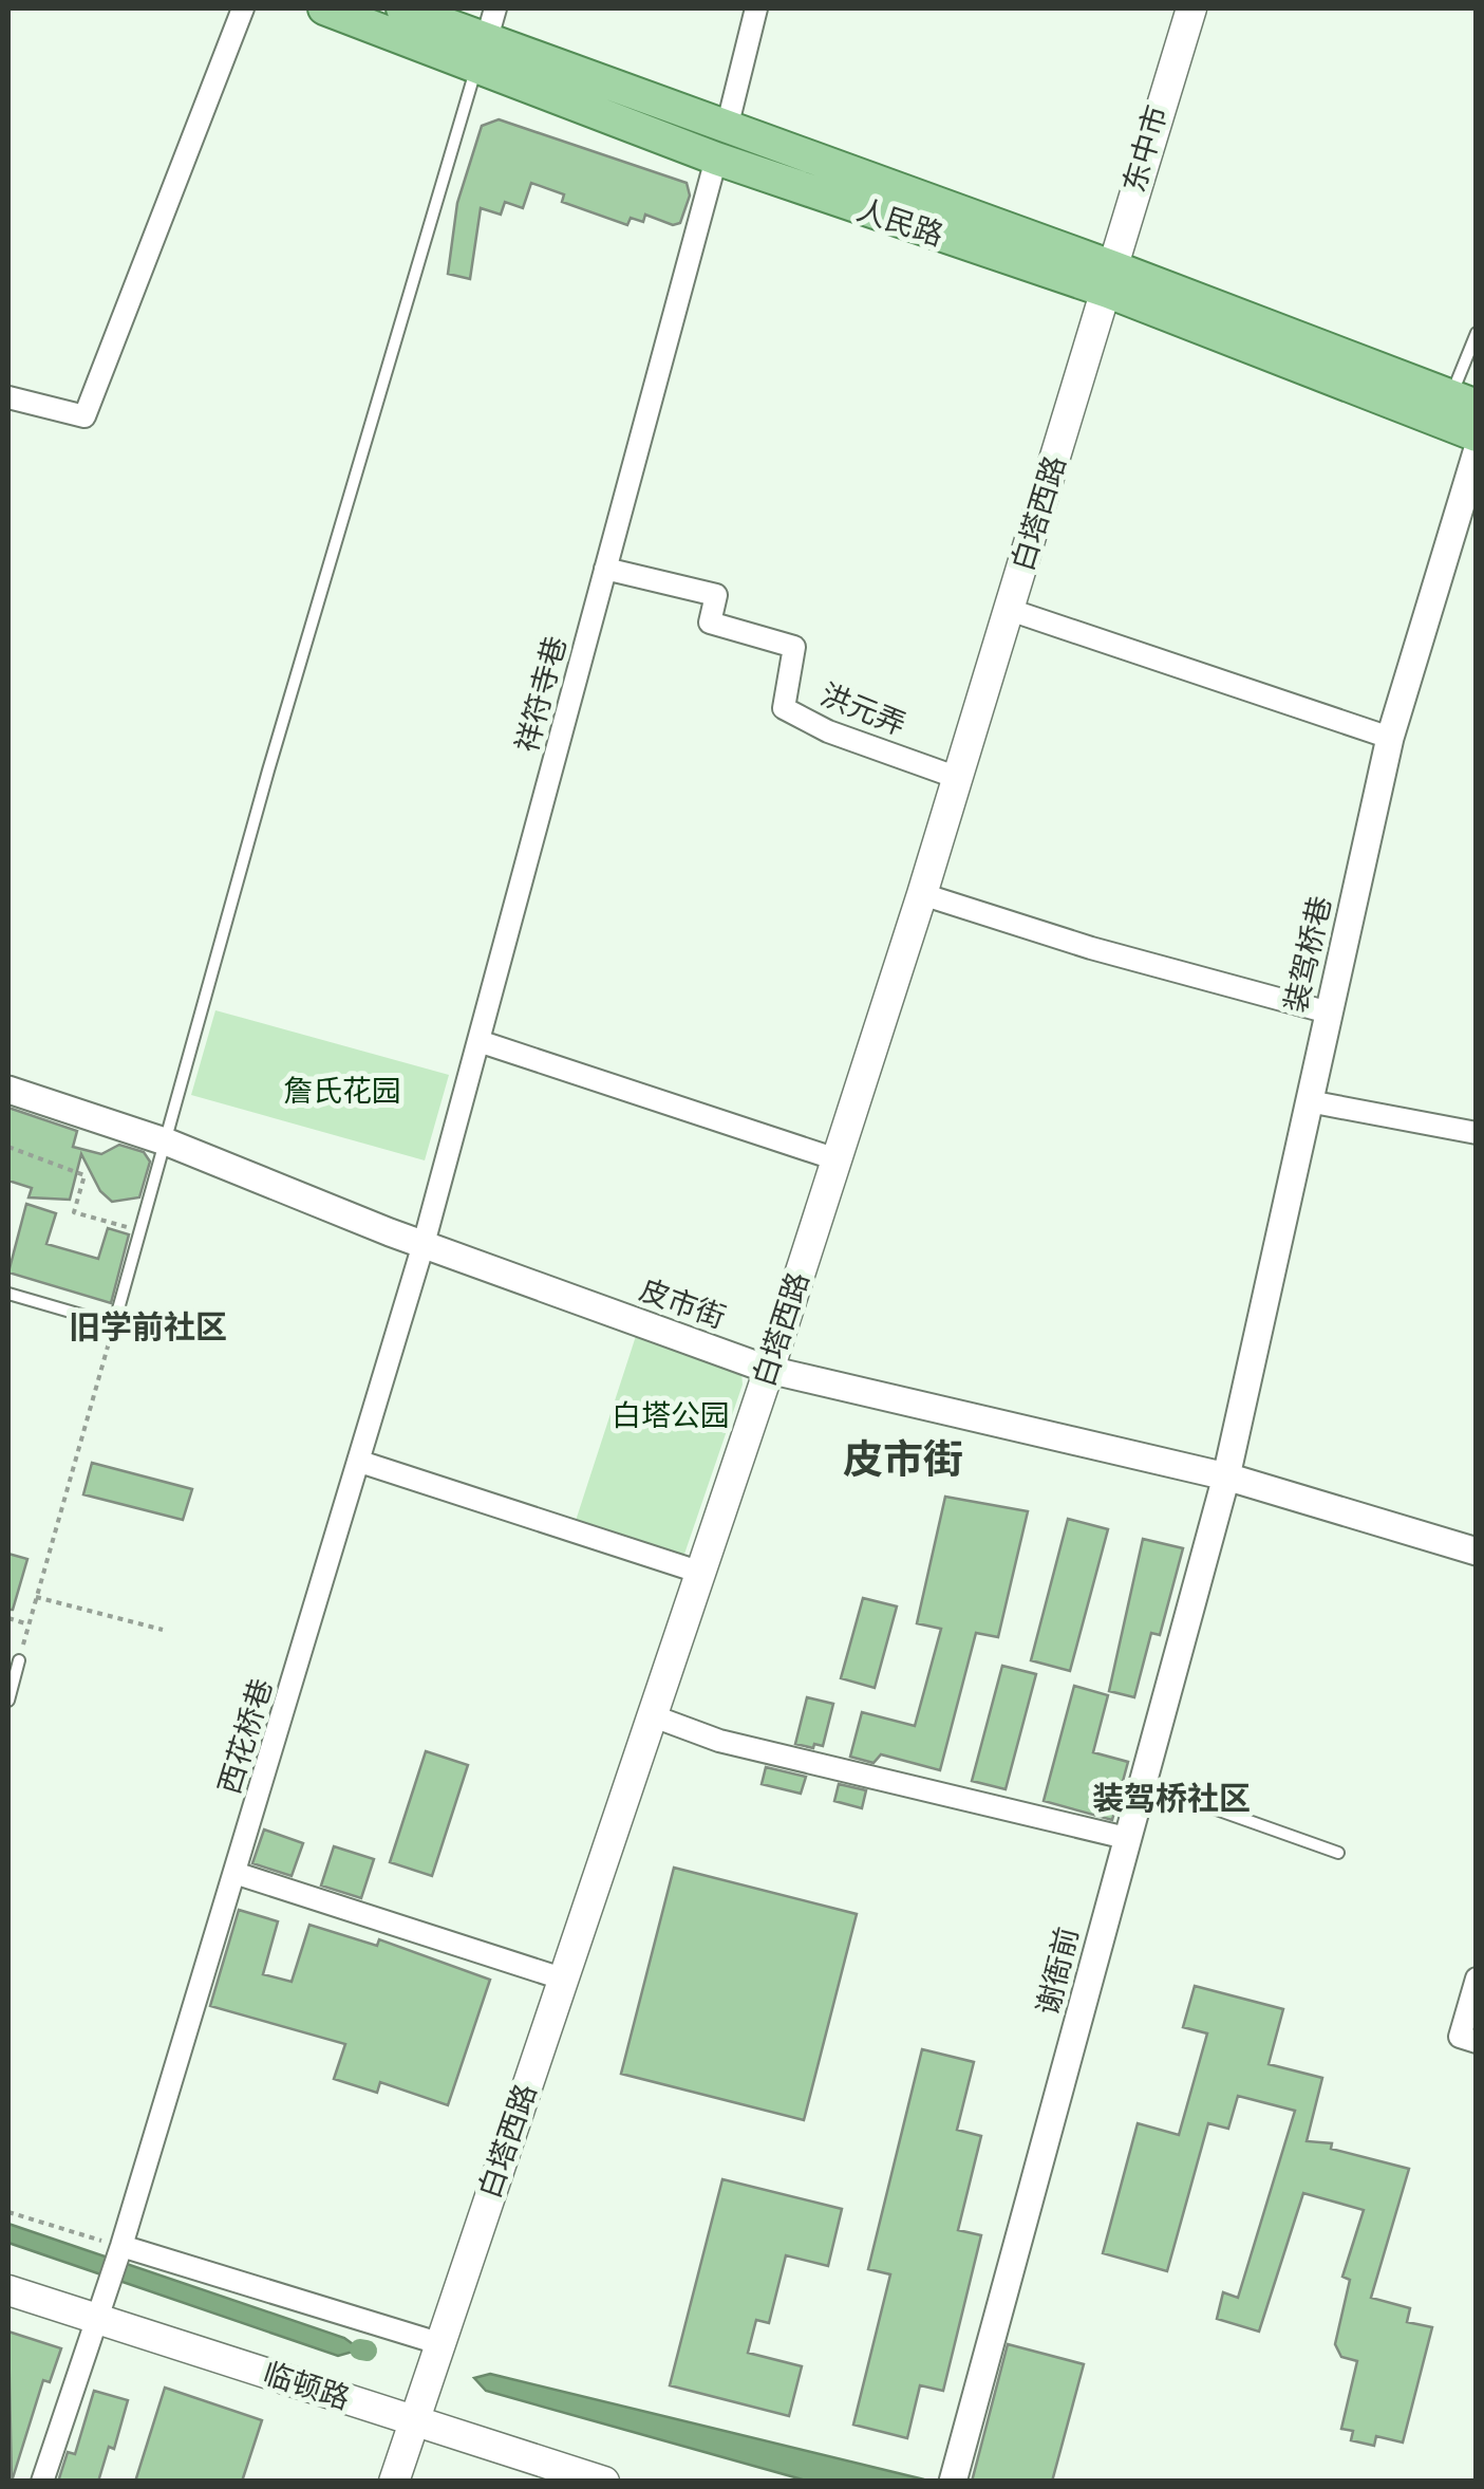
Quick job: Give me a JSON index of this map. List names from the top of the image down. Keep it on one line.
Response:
{"streets":{"main road":["东中市","人民路","白塔西路","临顿路"],"street":["祥符寺巷","洪元弄","装驾桥巷","皮市街","西花桥巷","谢衙前"]},"crossings":[["东中市","人民路"],["东中市","白塔西路"],["人民路","白塔西路"],["人民路","祥符寺巷"],["白塔西路","洪元弄"],["白塔西路","皮市街"],["白塔西路","临顿路"],["祥符寺巷","洪元弄"],["祥符寺巷","皮市街"],["祥符寺巷","西花桥巷"],["装驾桥巷","皮市街"],["装驾桥巷","谢衙前"],["皮市街","西花桥巷"],["皮市街","谢衙前"],["西花桥巷","临顿路"]],"districts":["旧学前社区","皮市街","装驾桥社区"],"parks":["詹氏花园","白塔公园"]}
